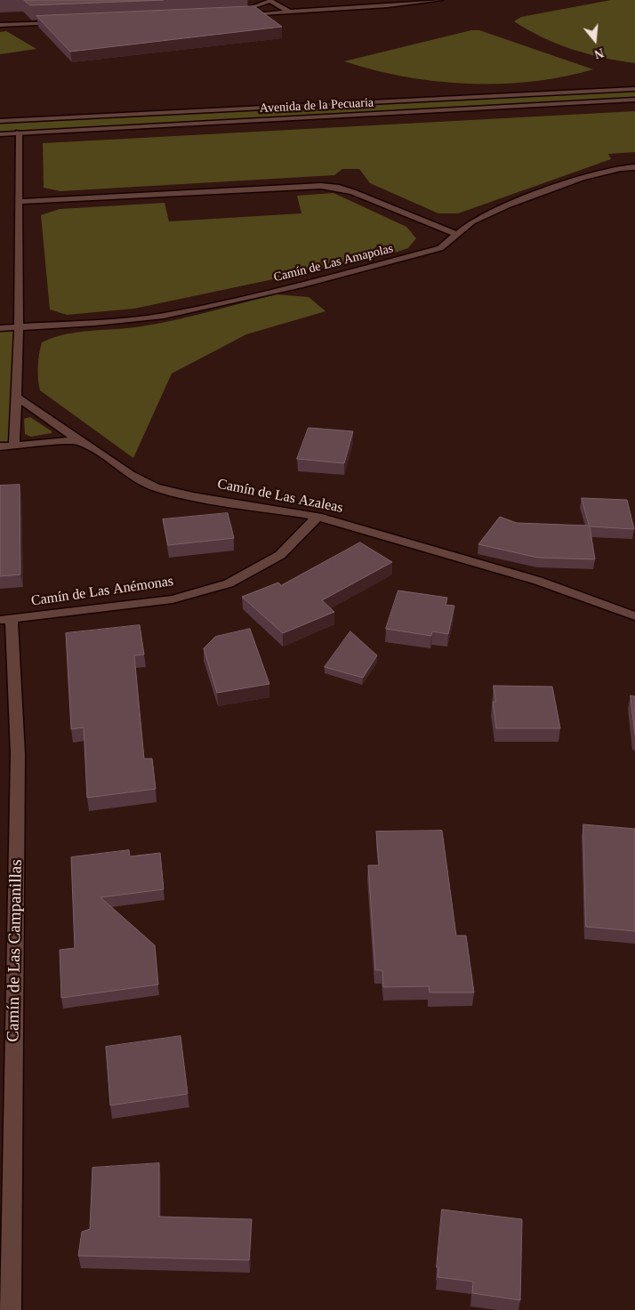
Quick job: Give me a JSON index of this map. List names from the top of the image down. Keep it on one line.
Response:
{"streets":{"street":["Avenida de la Pecuaria","Camín de Las Amapolas","Camín de Las Azaleas","Camín de Las Anémonas","Camín de Las Campanillas"]},"crossings":[["Camín de Las Azaleas","Camín de Las Anémonas"],["Camín de Las Anémonas","Camín de Las Campanillas"]],"north":"bottom"}
